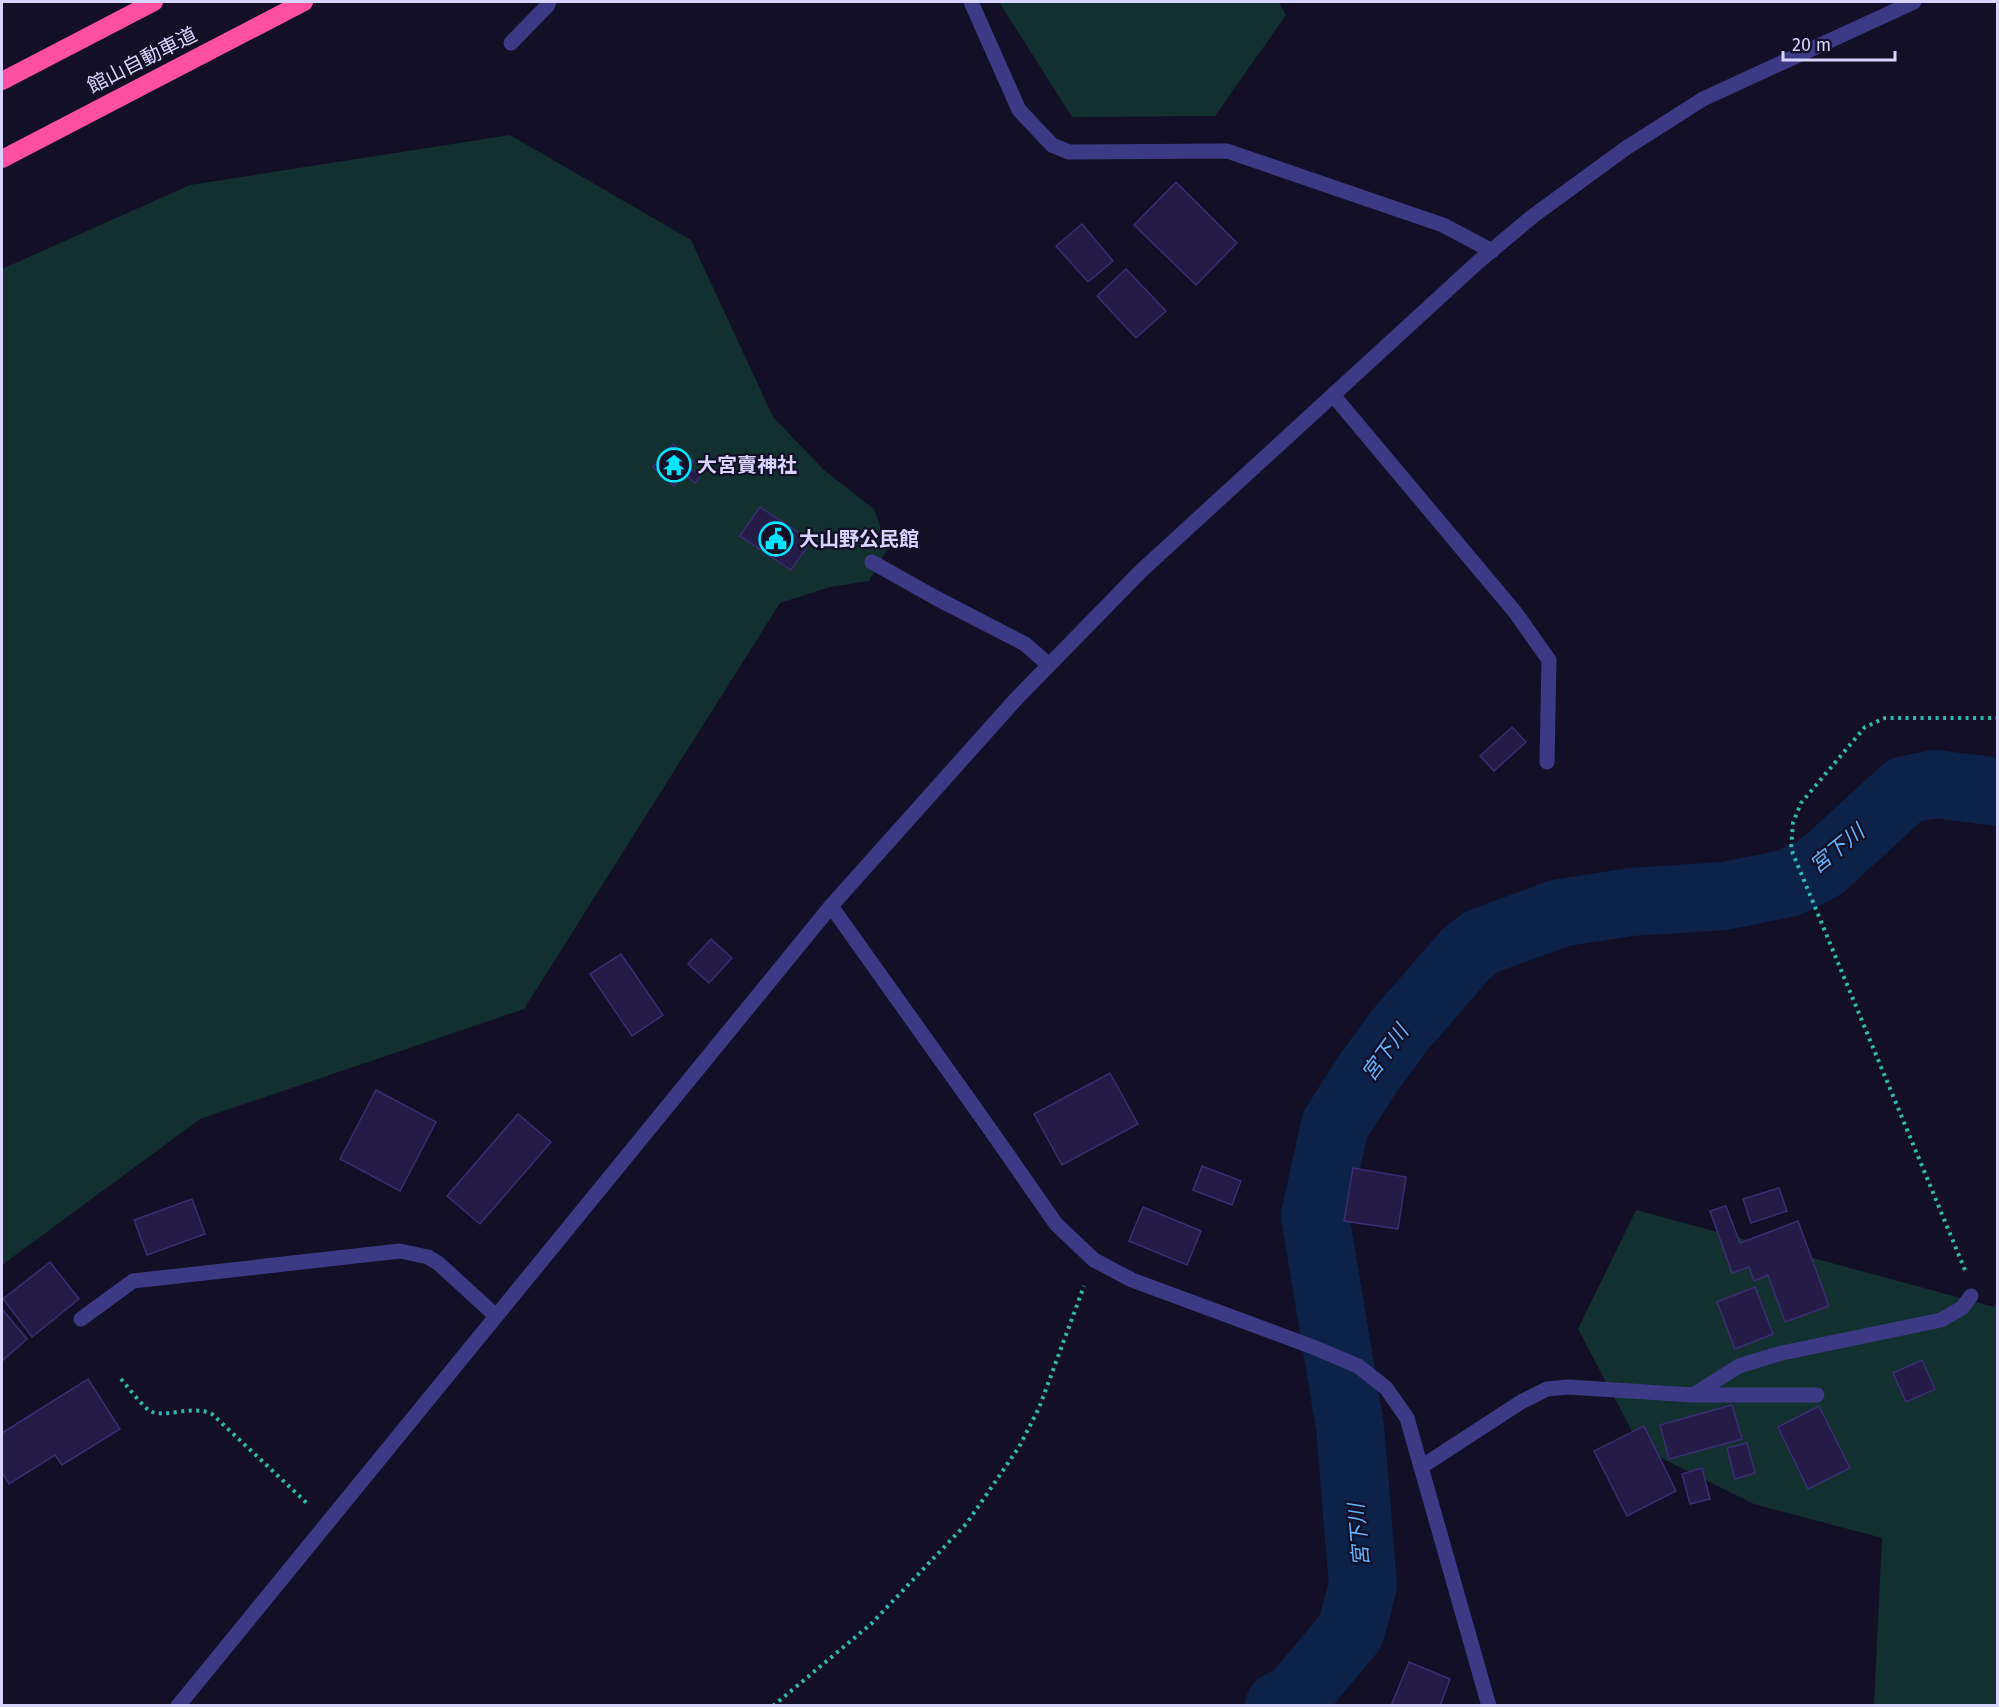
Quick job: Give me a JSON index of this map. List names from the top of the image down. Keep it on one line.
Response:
{"streets":{"highway":["館山自動車道"]},"water":["宮下川"],"places":{"temple":["大宮賣神社"],"public building":["大山野公民館"]},"scale_bar":"20 m"}
